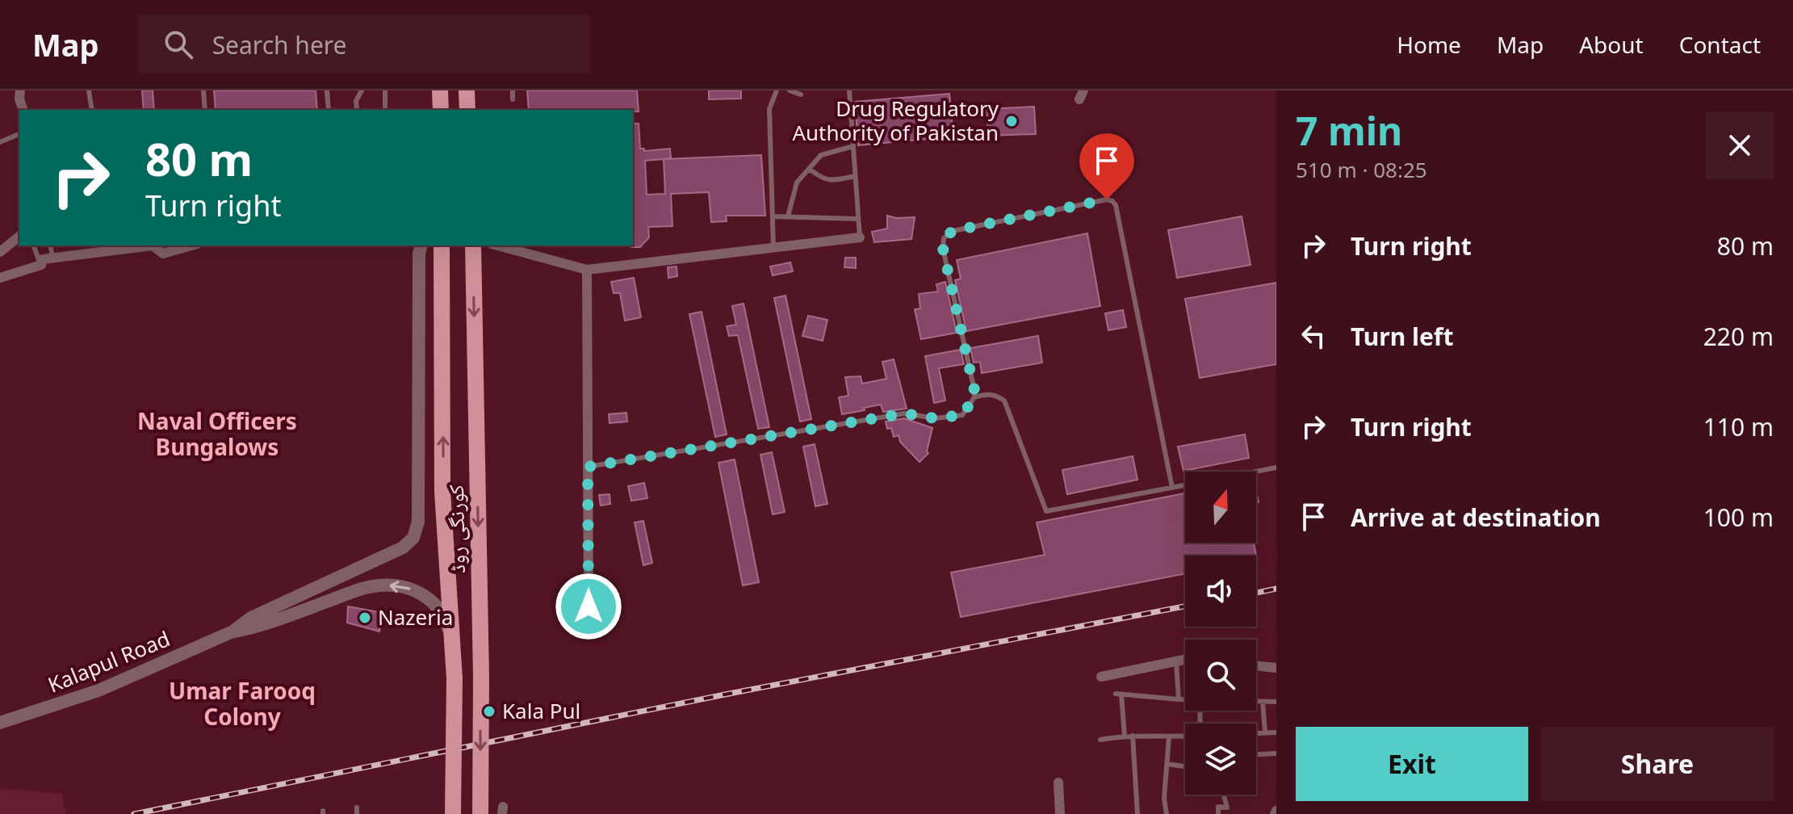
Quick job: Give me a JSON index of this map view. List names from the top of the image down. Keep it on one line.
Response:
{"streets":{"main road":["کورنگی روڈ"],"street":["Kalapul Road"]},"districts":["Naval Officers Bungalows","Umar Farooq Colony"],"places":["Drug Regulatory Authority of Pakistan","Nazeria","Kala Pul"],"north":"top","page":{"header":"Map","search":"Search here","nav":["Home","Map","About","Contact"],"heading":["7 min","510 m · 08:25"],"turn":["80 m","Turn right"],"list":[{"name":"Turn right","value":"80 m"},{"name":"Turn left","value":"220 m"},{"name":"Turn right","value":"110 m"},{"name":"Arrive at destination","value":"100 m"}],"buttons":["Exit","Share"]}}
